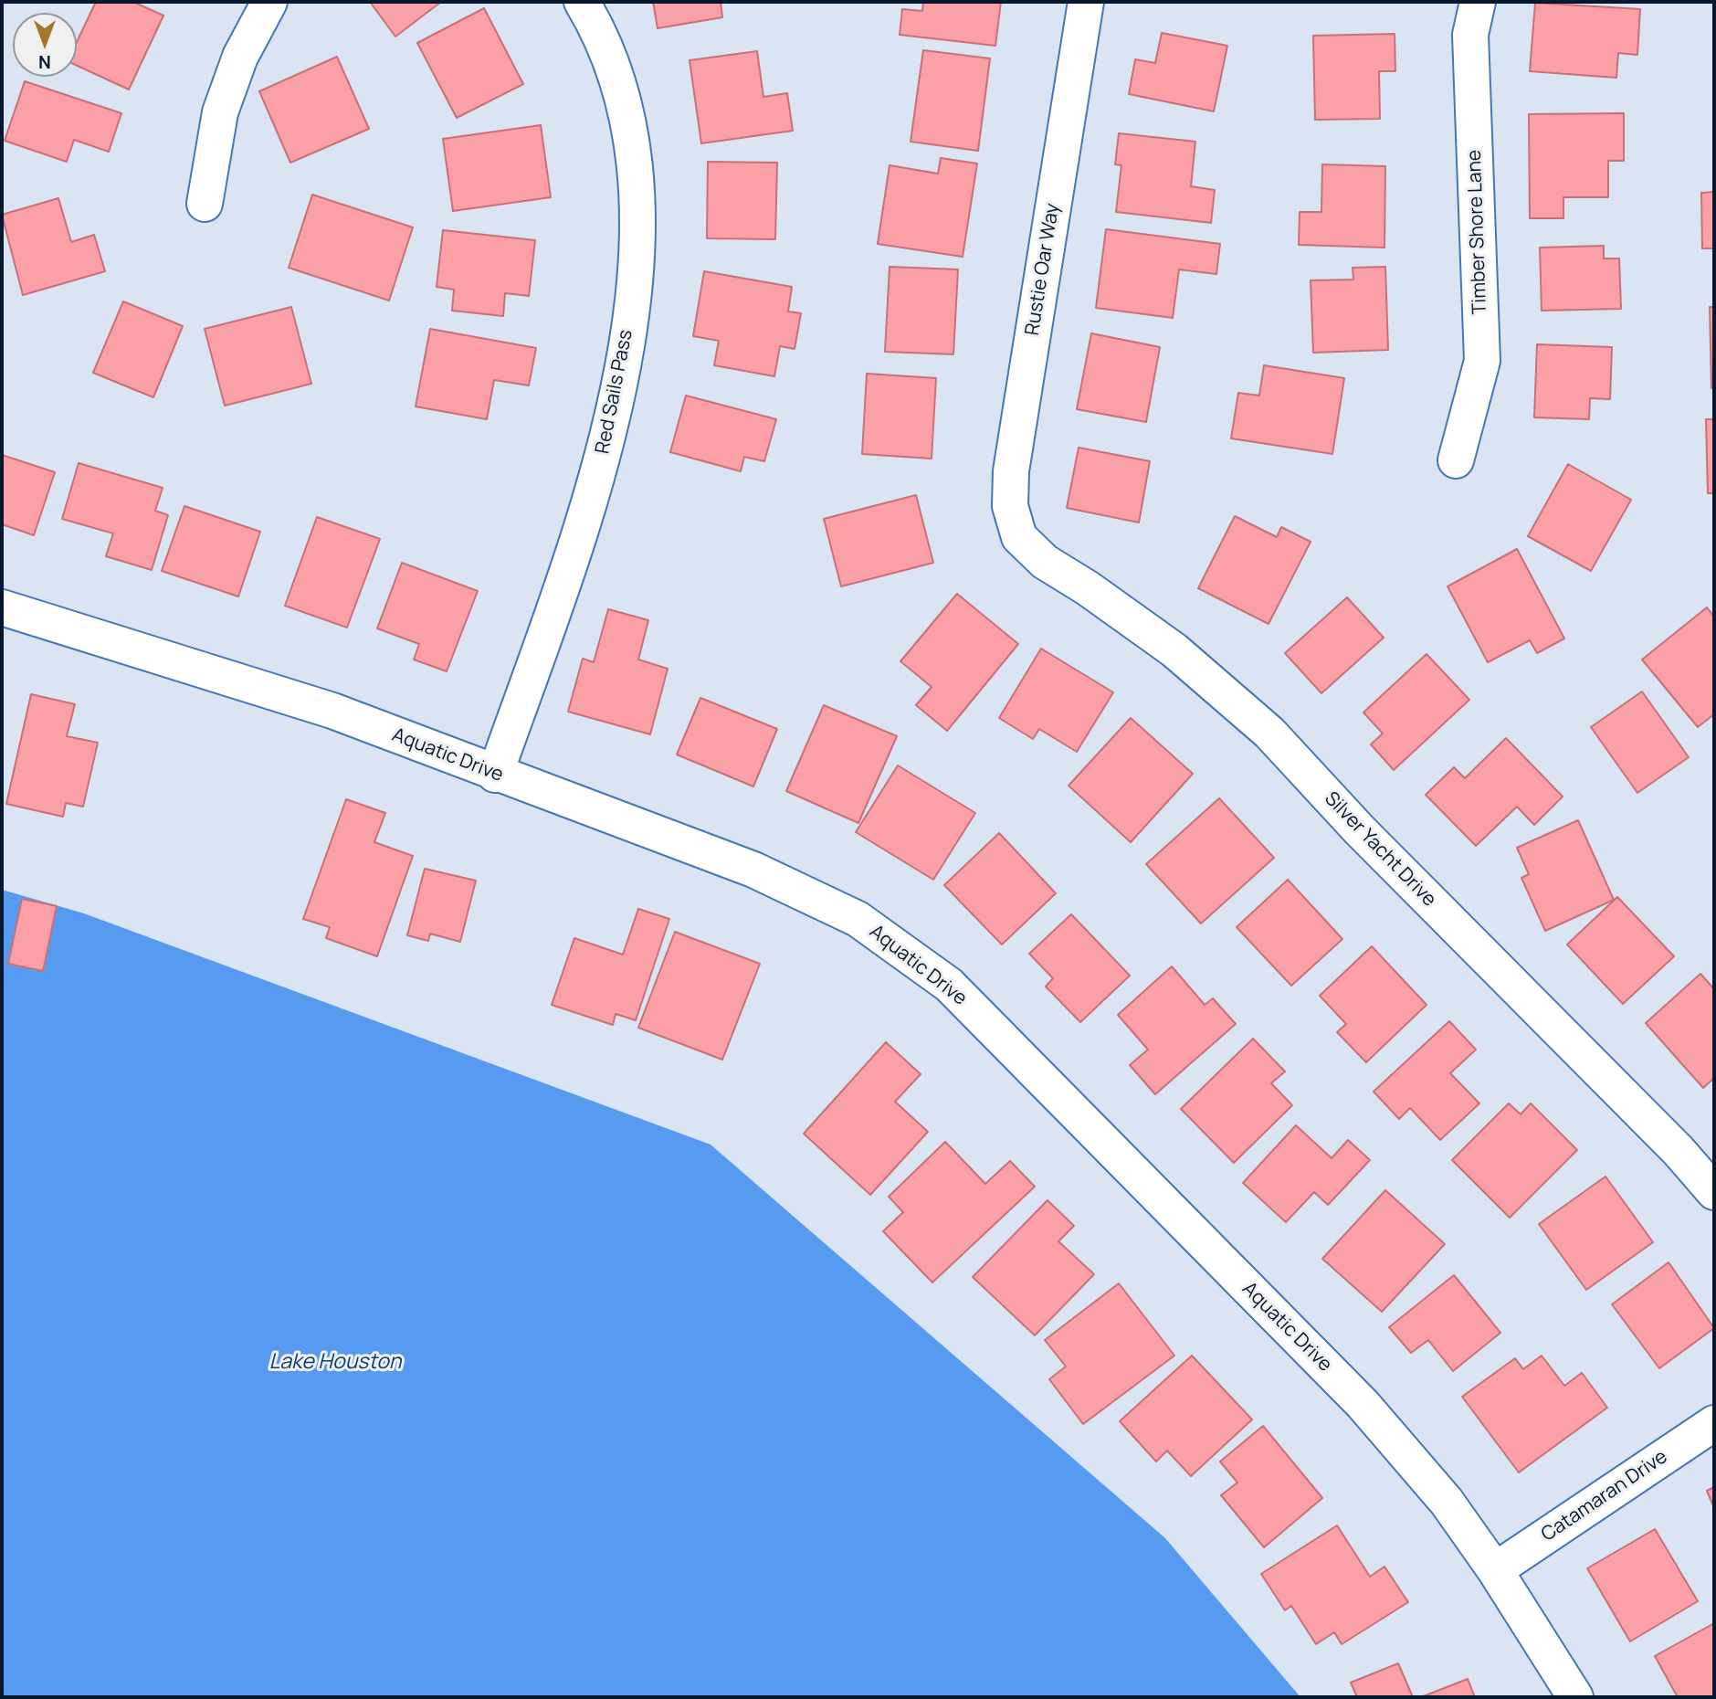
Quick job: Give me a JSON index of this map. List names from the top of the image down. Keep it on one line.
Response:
{"streets":{"street":["Timber Shore Lane","Rustie Oar Way","Red Sails Pass","Aquatic Drive","Silver Yacht Drive","Catamaran Drive"]},"crossings":[["Rustie Oar Way","Silver Yacht Drive"],["Red Sails Pass","Aquatic Drive"],["Aquatic Drive","Catamaran Drive"]],"water":["Lake Houston"],"north":"bottom"}
